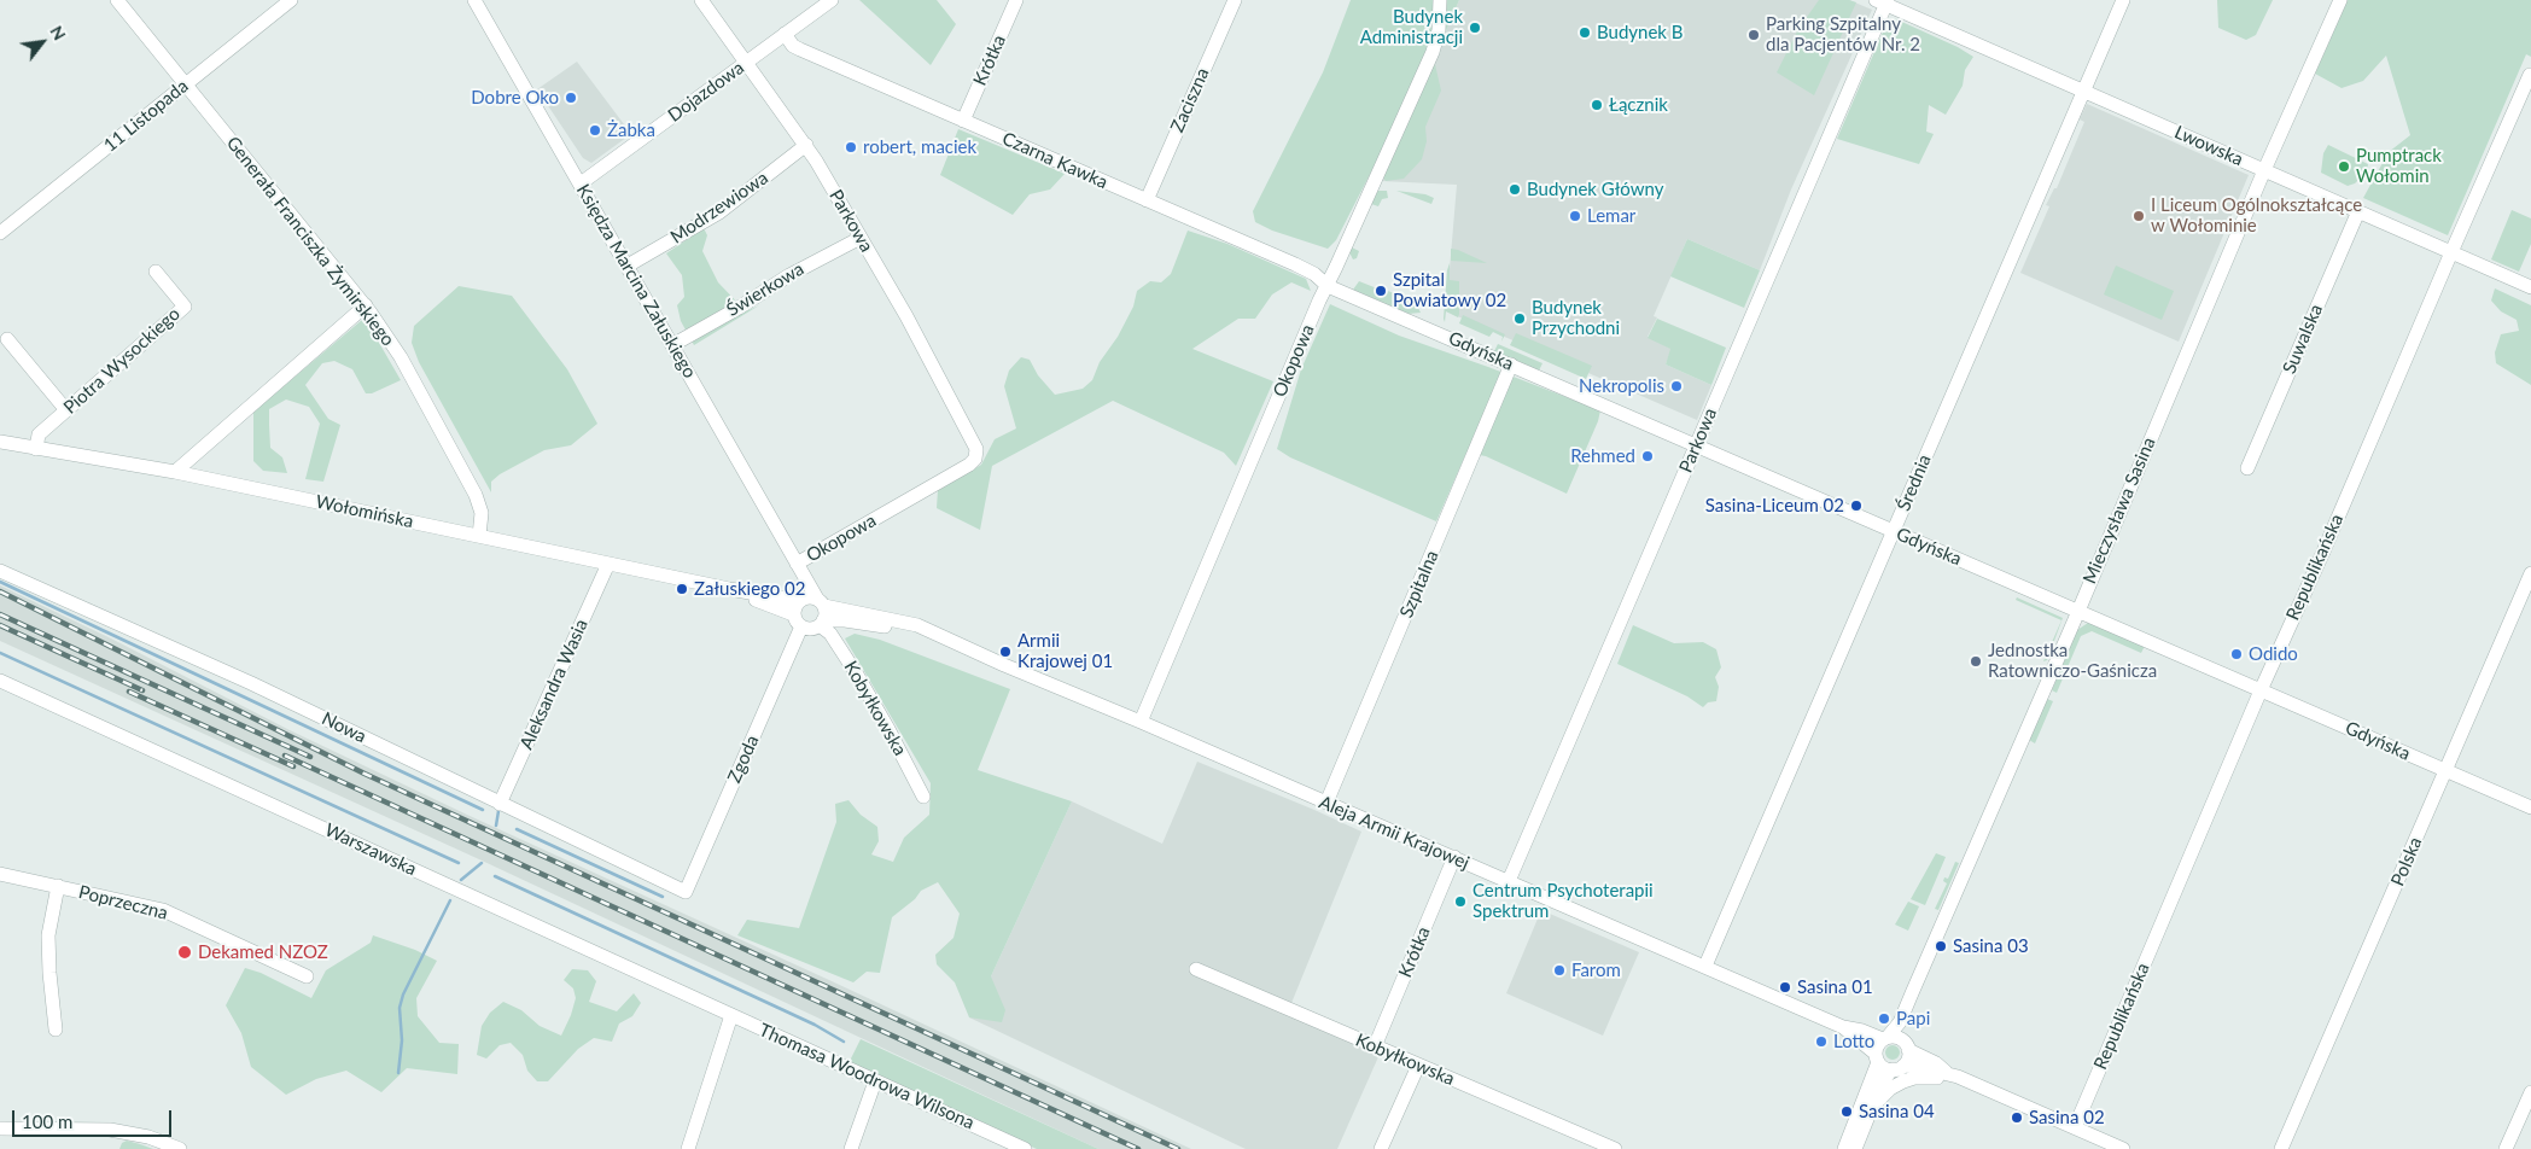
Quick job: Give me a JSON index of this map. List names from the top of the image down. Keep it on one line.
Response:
{"streets":{"street":["Krótka","Dojazdowa","Zaciszna","11 Listopada","Lwowska","Czarna Kawka","Modrzewiowa","Parkowa","Generała Franciszka Żymirskiego","Księdza Marcina Załuskiego","Świerkowa","Suwalska","Gdyńska","Piotra Wysockiego","Okopowa","Średnia","Mieczysława Sasina","Wołomińska","Republikańska","Szpitalna","Aleksandra Wasia","Kobyłkowska","Nowa","Zgoda","Aleja Armii Krajowej","Warszawska","Polska","Poprzeczna","Thomasa Woodrowa Wilsona"]},"crossings":[["Krótka","Czarna Kawka"],["Krótka","Kobyłkowska"],["Krótka","Aleja Armii Krajowej"],["Dojazdowa","Czarna Kawka"],["Dojazdowa","Parkowa"],["Dojazdowa","Księdza Marcina Załuskiego"],["Zaciszna","Czarna Kawka"],["11 Listopada","Generała Franciszka Żymirskiego"],["Lwowska","Parkowa"],["Lwowska","Suwalska"],["Lwowska","Średnia"],["Lwowska","Mieczysława Sasina"],["Lwowska","Republikańska"],["Czarna Kawka","Gdyńska"],["Czarna Kawka","Okopowa"],["Modrzewiowa","Parkowa"],["Modrzewiowa","Księdza Marcina Załuskiego"],["Parkowa","Świerkowa"],["Parkowa","Gdyńska"],["Parkowa","Okopowa"],["Parkowa","Aleja Armii Krajowej"],["Generała Franciszka Żymirskiego","Wołomińska"],["Księdza Marcina Załuskiego","Świerkowa"],["Księdza Marcina Załuskiego","Okopowa"],["Księdza Marcina Załuskiego","Wołomińska"],["Księdza Marcina Załuskiego","Zgoda"],["Księdza Marcina Załuskiego","Aleja Armii Krajowej"],["Gdyńska","Okopowa"],["Gdyńska","Średnia"],["Gdyńska","Mieczysława Sasina"],["Gdyńska","Republikańska"],["Gdyńska","Szpitalna"],["Gdyńska","Polska"],["Piotra Wysockiego","Wołomińska"],["Okopowa","Aleja Armii Krajowej"],["Średnia","Aleja Armii Krajowej"],["Mieczysława Sasina","Aleja Armii Krajowej"],["Wołomińska","Aleksandra Wasia"],["Wołomińska","Zgoda"],["Wołomińska","Aleja Armii Krajowej"],["Republikańska","Aleja Armii Krajowej"],["Szpitalna","Aleja Armii Krajowej"],["Aleksandra Wasia","Nowa"],["Kobyłkowska","Aleja Armii Krajowej"],["Nowa","Zgoda"],["Zgoda","Aleja Armii Krajowej"],["Warszawska","Thomasa Woodrowa Wilsona"]],"places":["Budynek Administracji","Budynek B","Parking Szpitalny dla Pacjentów Nr. 2","Dobre Oko","Łącznik","Żabka","robert, maciek","Pumptrack Wołomin","Budynek Główny","Lemar","I Liceum Ogólnokształcące w Wołominie","Szpital Powiatowy 02","Budynek Przychodni","Nekropolis","Rehmed","Sasina-Liceum 02","Załuskiego 02","Armii Krajowej 01","Odido","Jednostka Ratowniczo-Gaśnicza","Centrum Psychoterapii Spektrum","Sasina 03","Dekamed NZOZ","Farom","Sasina 01","Papi","Lotto","Sasina 04","Sasina 02"],"scale_bar":"100 m","north":"top right"}
